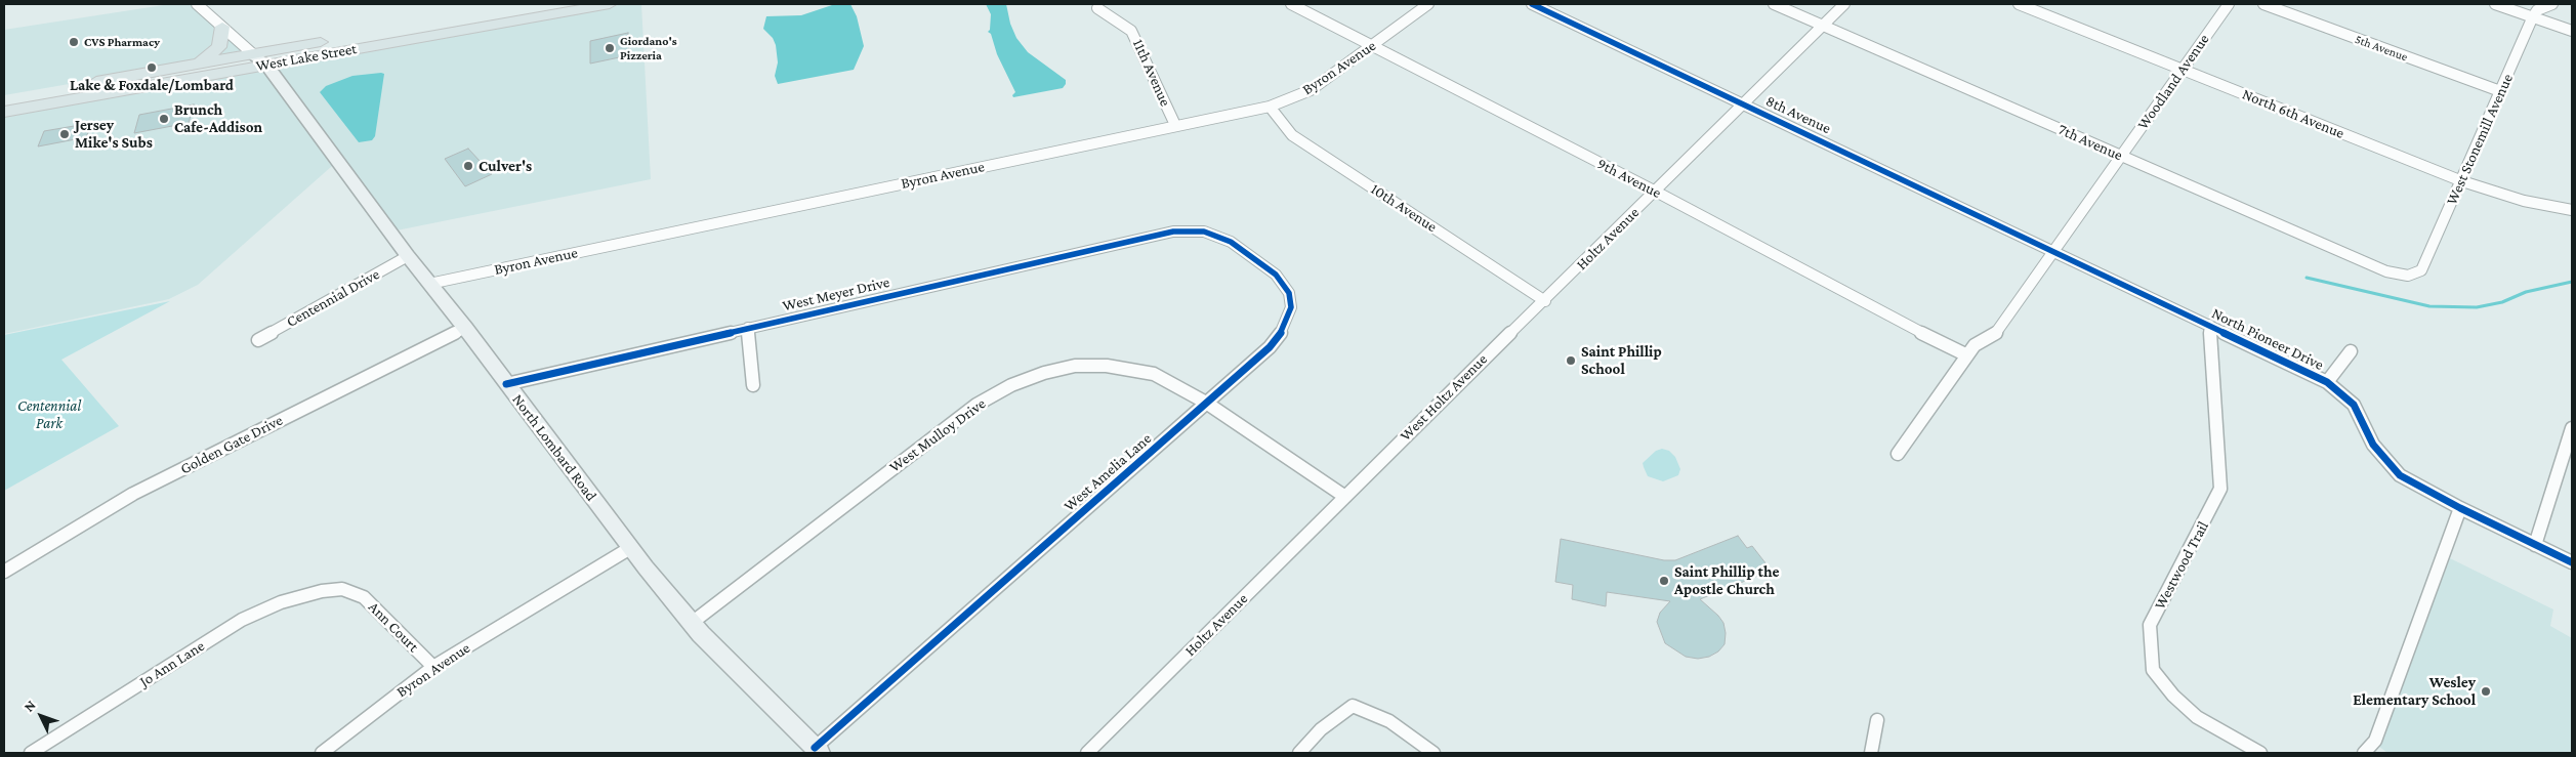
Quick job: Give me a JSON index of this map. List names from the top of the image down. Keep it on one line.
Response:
{"streets":{"main road":["West Lake Street"],"street":["5th Avenue","Byron Avenue","11th Avenue","Woodland Avenue","North 6th Avenue","8th Avenue","West Stonemill Avenue","7th Avenue","9th Avenue","10th Avenue","Holtz Avenue","West Meyer Drive","Centennial Drive","North Pioneer Drive","West Holtz Avenue","West Mulloy Drive","Golden Gate Drive","North Lombard Road","West Amelia Lane","Westwood Trail","Ann Court","Jo Ann Lane"]},"crossings":[["5th Avenue","West Stonemill Avenue"],["West Lake Street","North Lombard Road"],["Byron Avenue","11th Avenue"],["Byron Avenue","9th Avenue"],["Byron Avenue","10th Avenue"],["Byron Avenue","North Lombard Road"],["Byron Avenue","Ann Court"],["Woodland Avenue","North 6th Avenue"],["Woodland Avenue","8th Avenue"],["Woodland Avenue","7th Avenue"],["Woodland Avenue","9th Avenue"],["Woodland Avenue","North Pioneer Drive"],["North 6th Avenue","West Stonemill Avenue"],["8th Avenue","Holtz Avenue"],["8th Avenue","North Pioneer Drive"],["West Stonemill Avenue","7th Avenue"],["7th Avenue","Holtz Avenue"],["9th Avenue","Holtz Avenue"],["10th Avenue","Holtz Avenue"],["10th Avenue","West Holtz Avenue"],["Holtz Avenue","West Holtz Avenue"],["Holtz Avenue","West Mulloy Drive"],["West Meyer Drive","North Lombard Road"],["West Meyer Drive","West Amelia Lane"],["Centennial Drive","North Lombard Road"],["North Pioneer Drive","Westwood Trail"],["West Holtz Avenue","West Mulloy Drive"],["West Mulloy Drive","North Lombard Road"],["West Mulloy Drive","West Amelia Lane"],["Golden Gate Drive","North Lombard Road"],["North Lombard Road","West Amelia Lane"],["Ann Court","Jo Ann Lane"]],"parks":["Centennial Park"],"places":["CVS Pharmacy","Giordano's Pizzeria","Lake & Foxdale/Lombard","Brunch Cafe-Addison","Jersey Mike's Subs","Culver's","Saint Phillip School","Saint Phillip the Apostle Church","Wesley Elementary School"],"north":"top left"}
